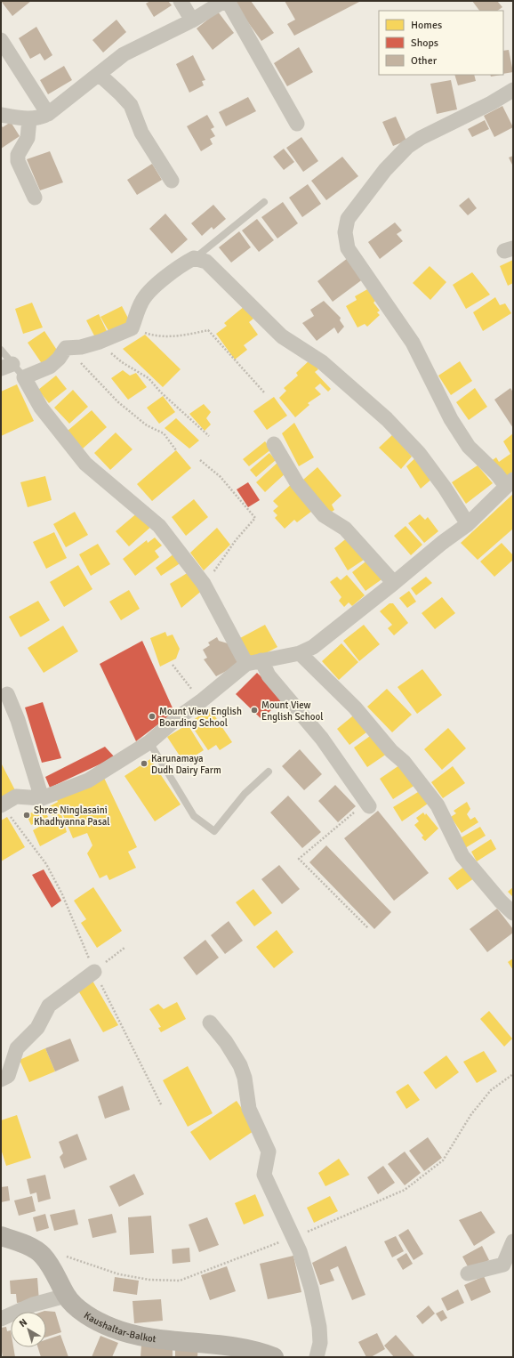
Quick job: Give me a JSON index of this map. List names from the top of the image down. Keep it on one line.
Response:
{"streets":{"main road":["Kaushaltar-Balkot"]},"places":["Mount View English School","Mount View English Boarding School","Karunamaya Dudh Dairy Farm","Shree Ninglasaini Khadhyanna Pasal"],"legend":["Homes","Shops","Other"],"north":"top left"}
